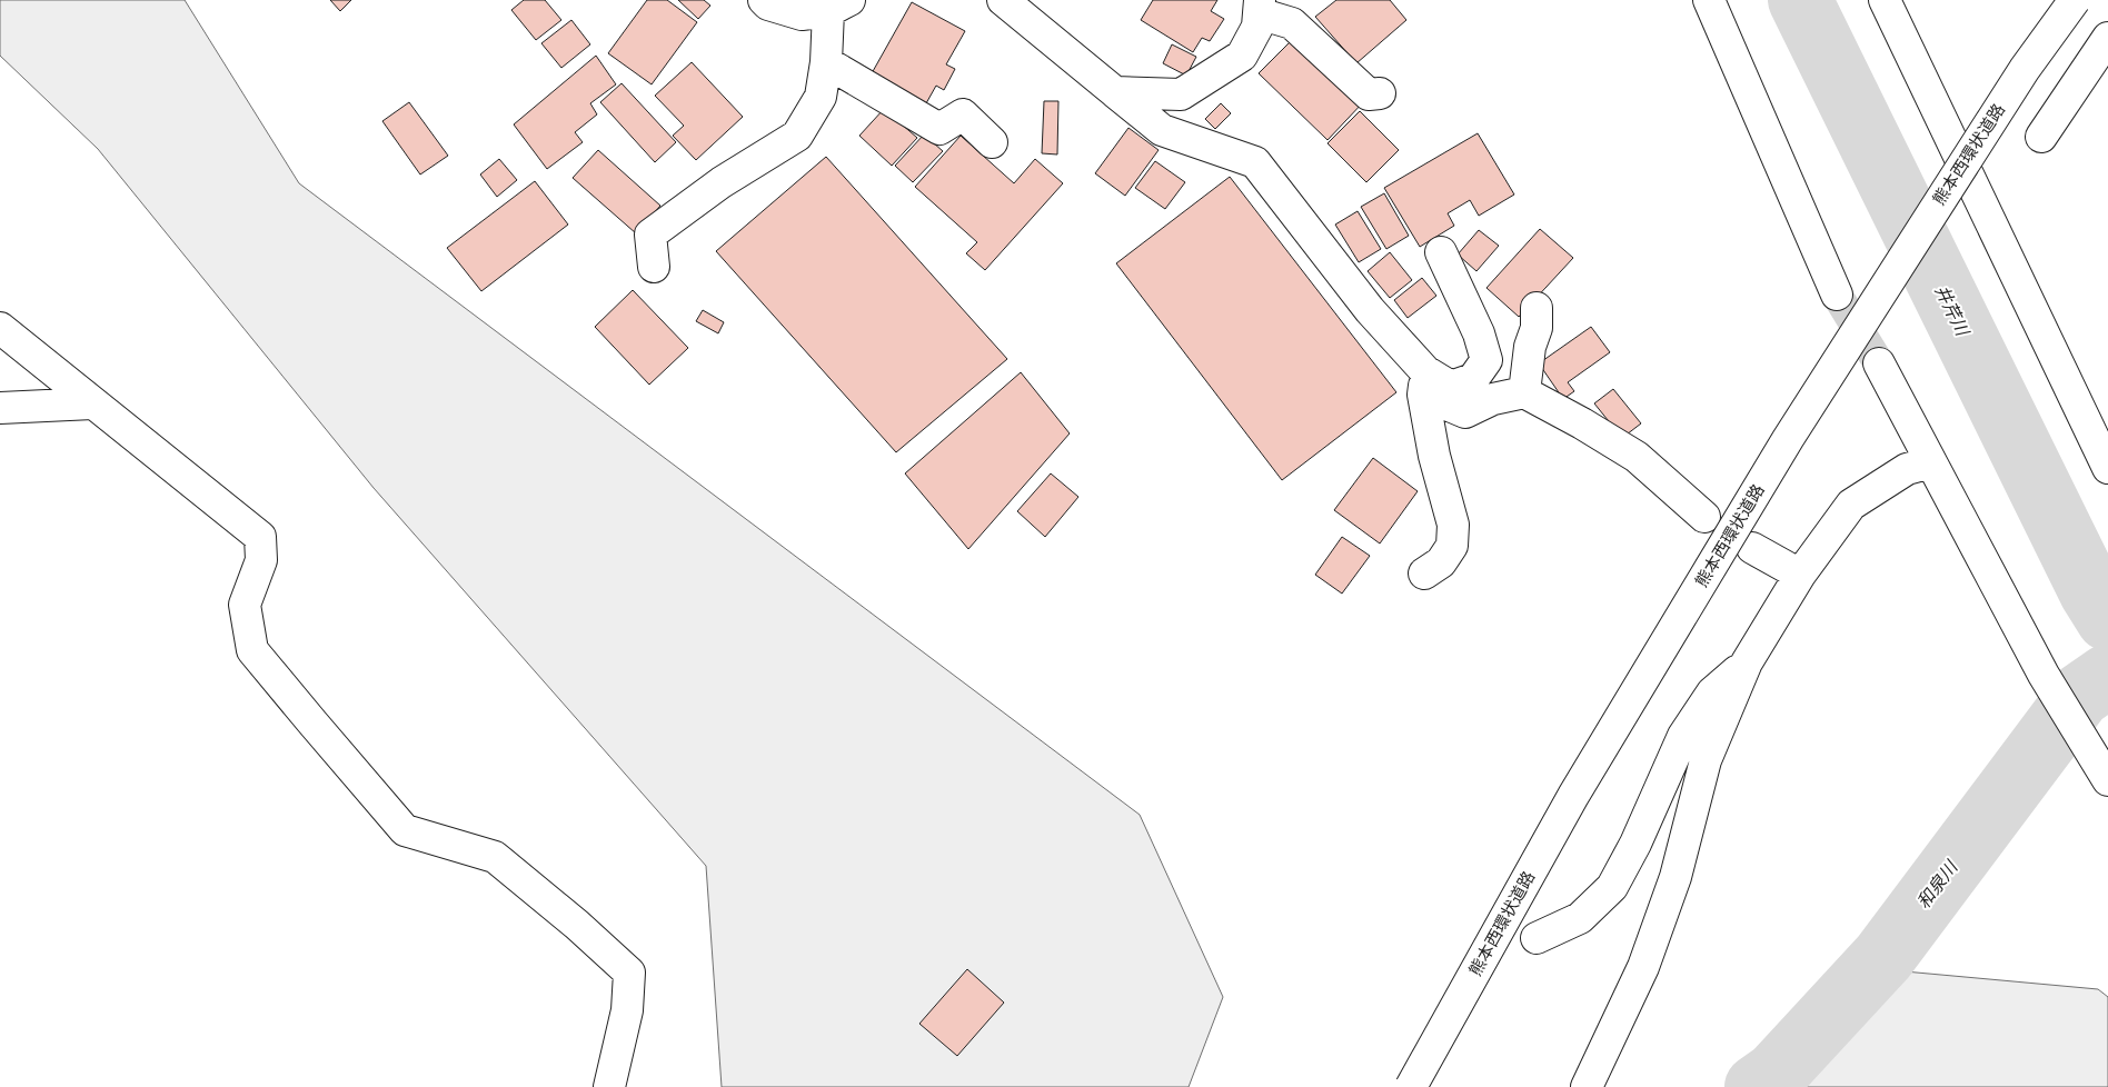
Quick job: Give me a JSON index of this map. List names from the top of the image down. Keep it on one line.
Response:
{"streets":{"main road":["熊本西環状道路"]},"water":["井芹川","和泉川"]}
